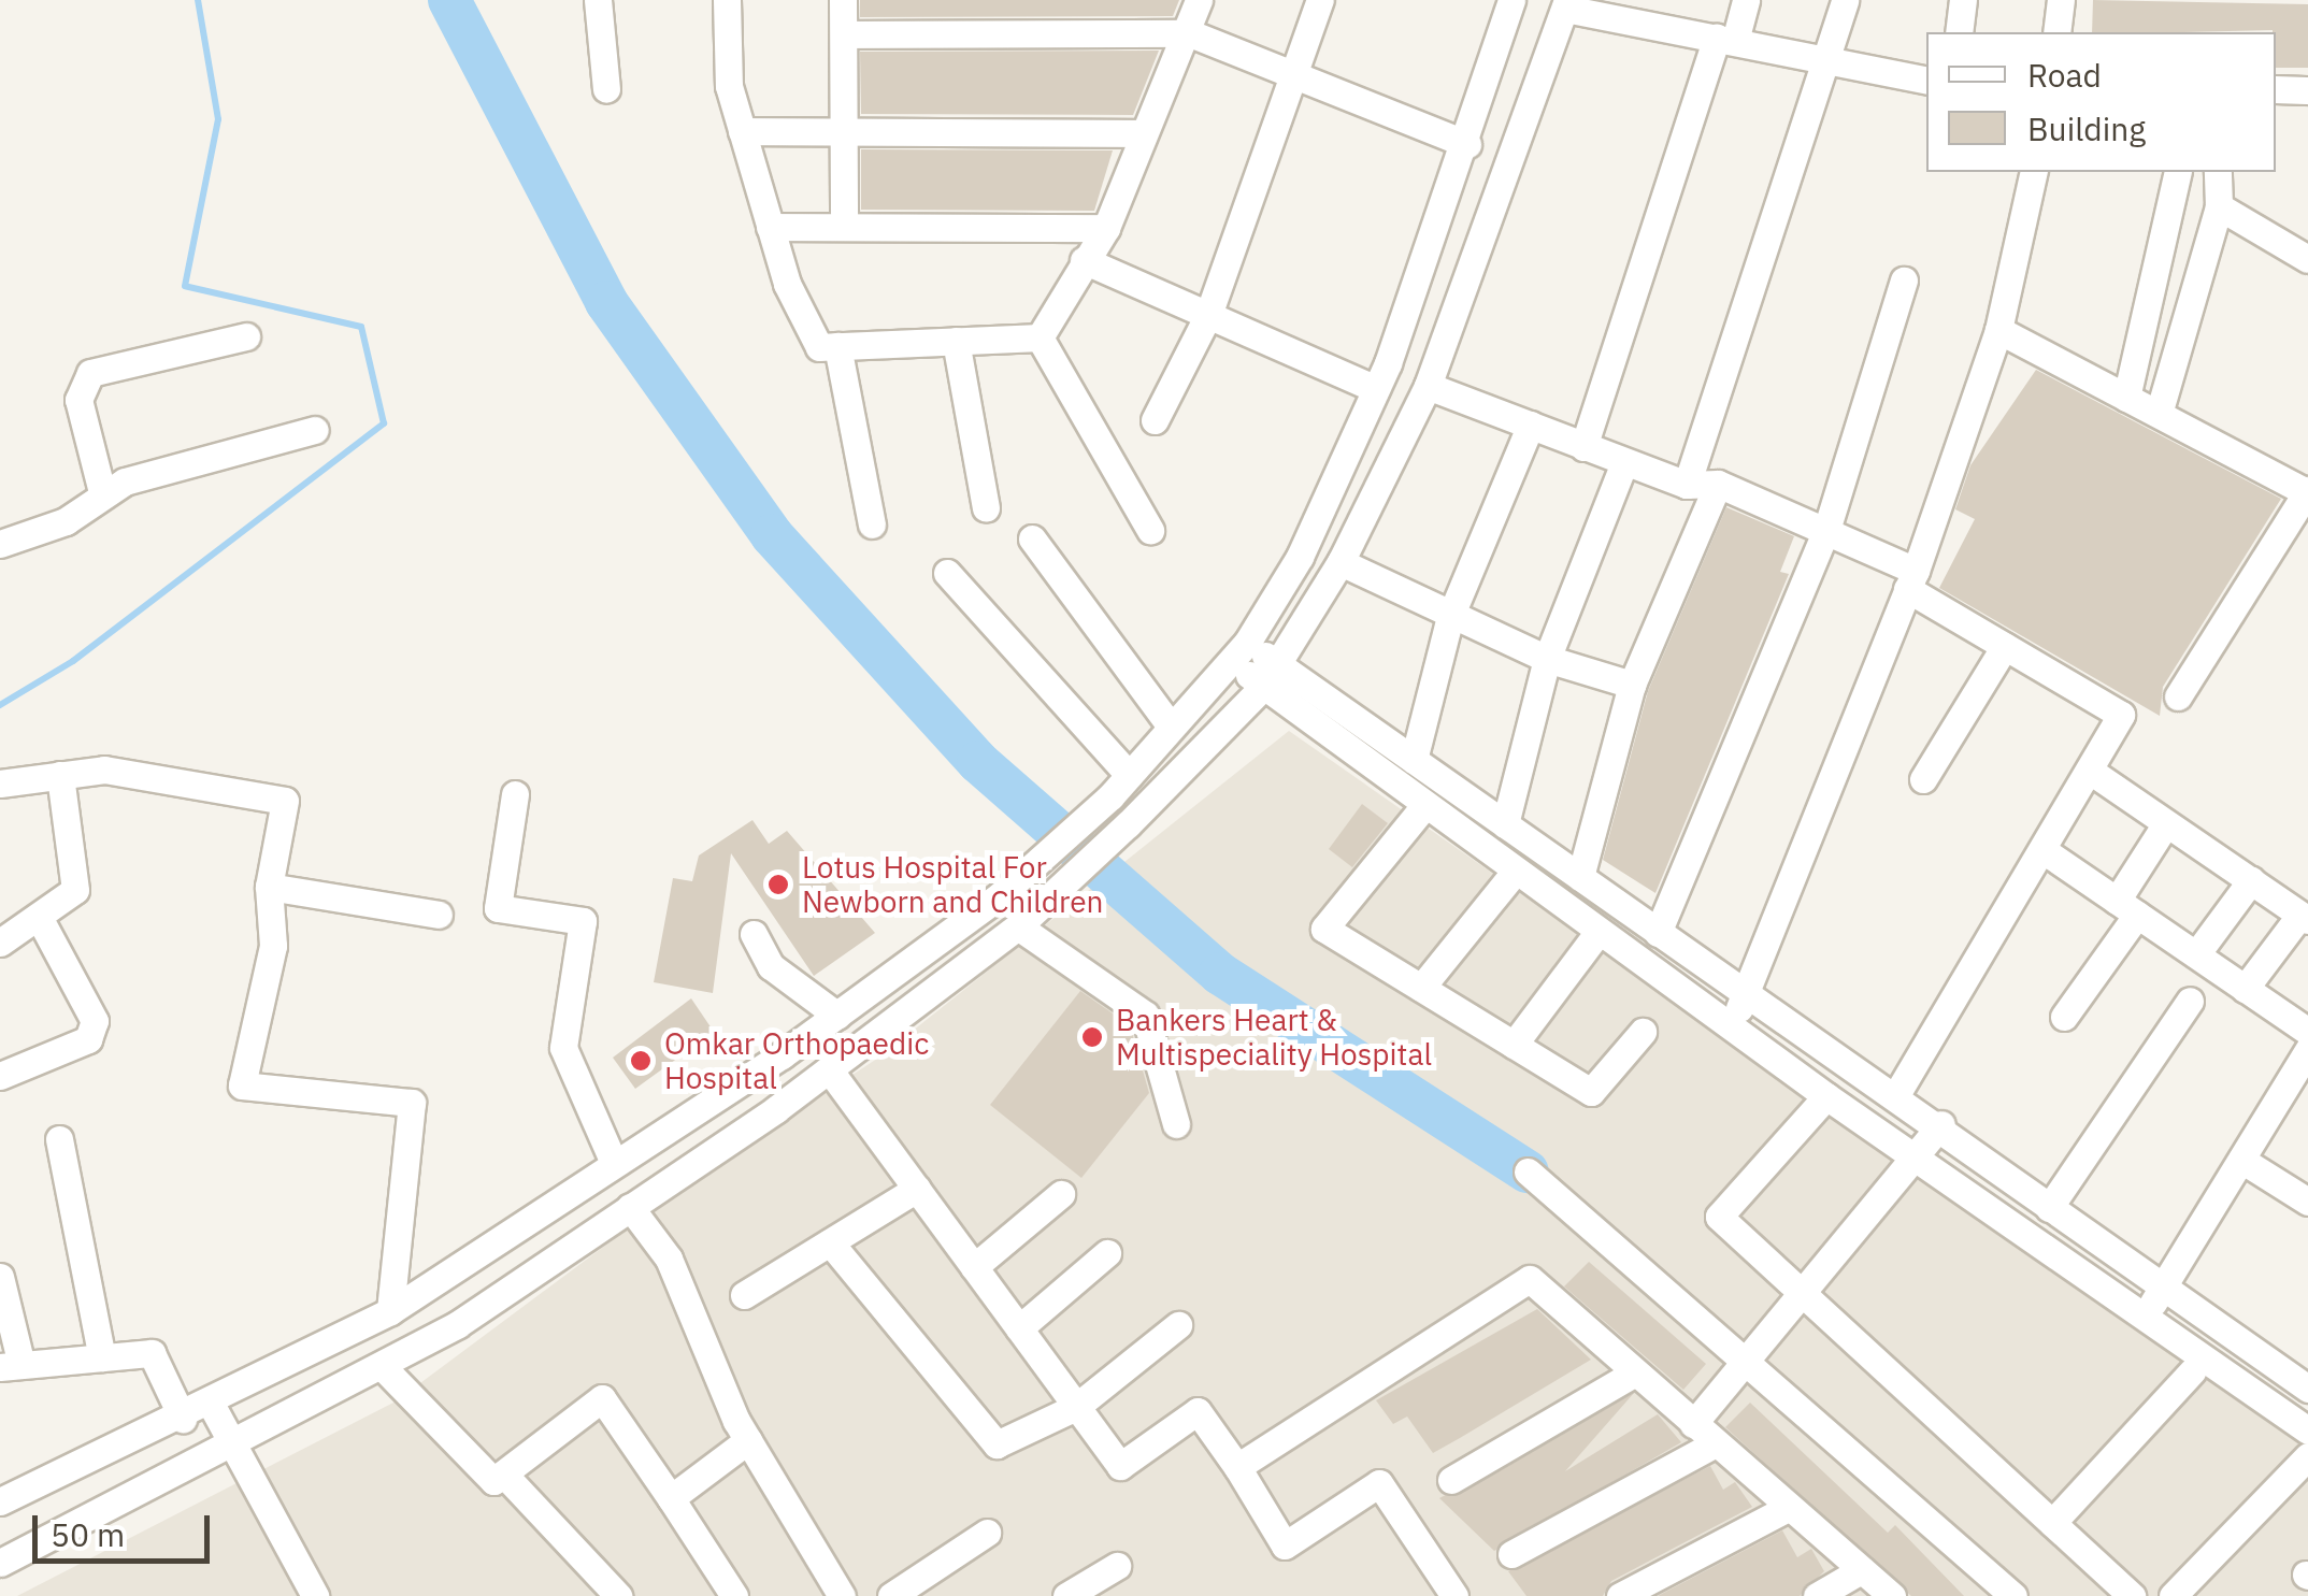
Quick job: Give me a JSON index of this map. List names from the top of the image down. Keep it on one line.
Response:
{"places":["Lotus Hospital For Newborn and Children","Bankers Heart & Multispeciality Hospital","Omkar Orthopaedic Hospital"],"legend":["Road","Building"],"scale_bar":"50 m"}
